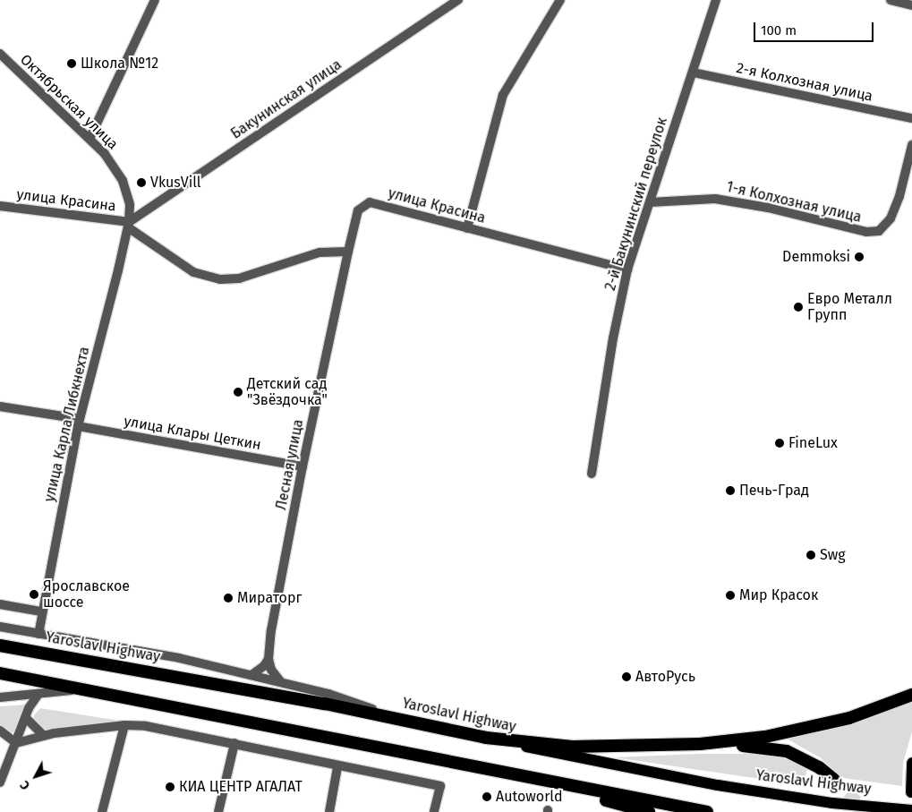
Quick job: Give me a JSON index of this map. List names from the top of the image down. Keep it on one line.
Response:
{"streets":{"highway":["Yaroslavl Highway"],"street":["2-я Колхозная улица","Бакунинская улица","Октябрьская улица","улица Красина","1-я Колхозная улица","2-й Бакунинский переулок","улица Карла Либкнехта","улица Клары Цеткин","Лесная улица"]},"crossings":[["2-я Колхозная улица","2-й Бакунинский переулок"],["Бакунинская улица","Октябрьская улица"],["Бакунинская улица","улица Красина"],["Бакунинская улица","улица Карла Либкнехта"],["Октябрьская улица","улица Красина"],["Октябрьская улица","улица Карла Либкнехта"],["улица Красина","2-й Бакунинский переулок"],["улица Красина","улица Карла Либкнехта"],["улица Красина","Лесная улица"],["1-я Колхозная улица","2-й Бакунинский переулок"],["улица Карла Либкнехта","улица Клары Цеткин"],["улица Клары Цеткин","Лесная улица"]],"places":["Школа №12","VkusVill","Demmoksi","Евро Металл Групп","Детский сад \"Звёздочка\"","FineLux","Печь-Град","Swg","Ярославское шоссе","Мир Красок","Мираторг","АвтоРусь","КИА ЦЕНТР АГАЛАТ","Autoworld"],"scale_bar":"100 m","north":"bottom left"}
